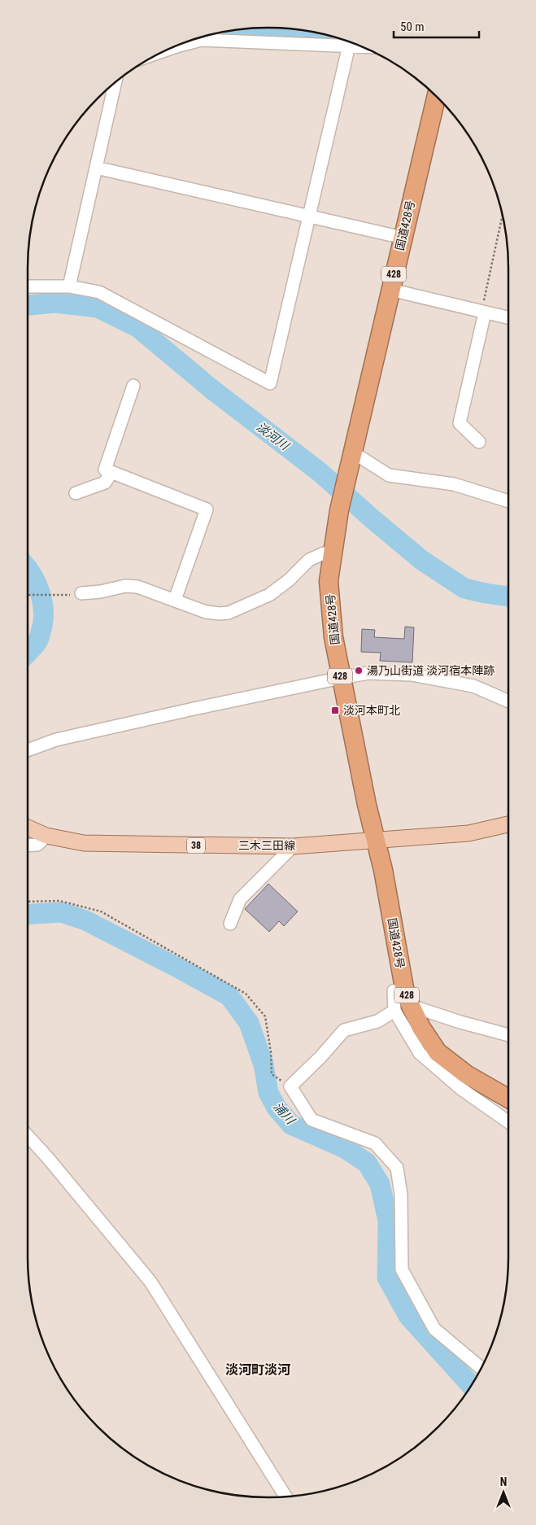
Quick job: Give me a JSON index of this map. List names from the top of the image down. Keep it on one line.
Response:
{"streets":{"highway":["国道428号","428"],"main road":["38","三木三田線"]},"crossings":[["国道428号","三木三田線"]],"districts":["淡河町淡河"],"water":["淡河川","浦川"],"places":{"other":["湯乃山街道 淡河宿本陣跡"],"transit":["淡河本町北"]},"scale_bar":"50 m","north":"top"}
